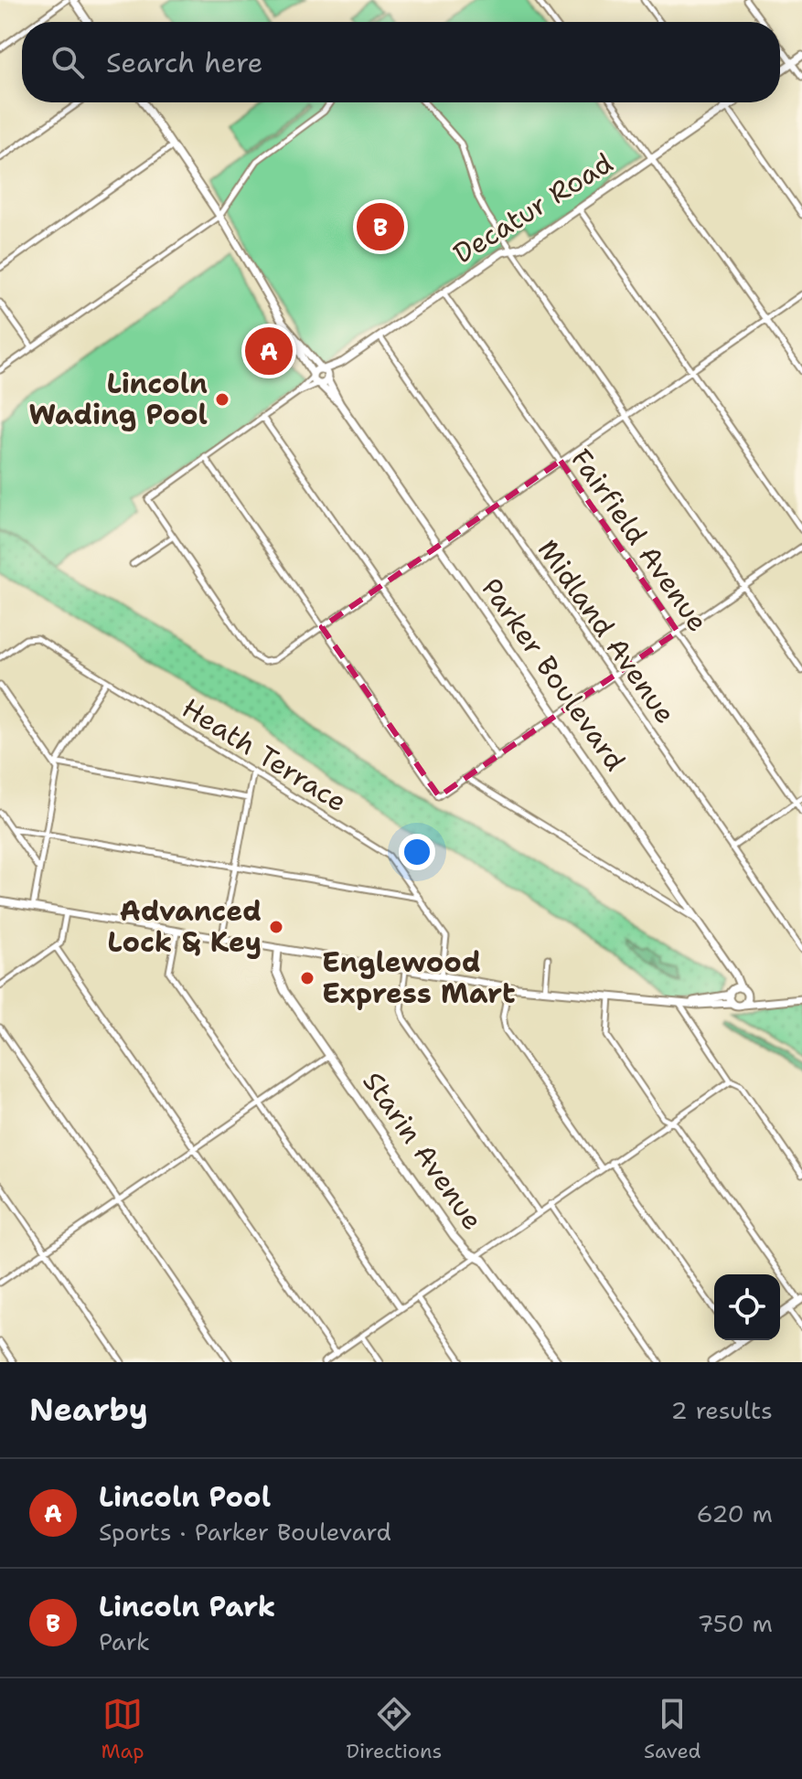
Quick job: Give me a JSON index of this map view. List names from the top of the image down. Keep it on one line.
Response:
{"streets":{"street":["Decatur Road","Fairfield Avenue","Midland Avenue","Parker Boulevard","Heath Terrace","Starin Avenue"]},"crossings":[["Decatur Road","Fairfield Avenue"],["Decatur Road","Midland Avenue"],["Decatur Road","Parker Boulevard"]],"places":["Lincoln Wading Pool","Advanced Lock & Key","Englewood Express Mart"],"page":{"search":"Search here","pins":["B","A"],"heading":["Nearby","2 results"],"list":[{"mark":"A","name":"Lincoln Pool","note":"Sports · Parker Boulevard","value":"620 m"},{"mark":"B","name":"Lincoln Park","note":"Park","value":"750 m"}],"nav":["Map","Directions","Saved"]}}
